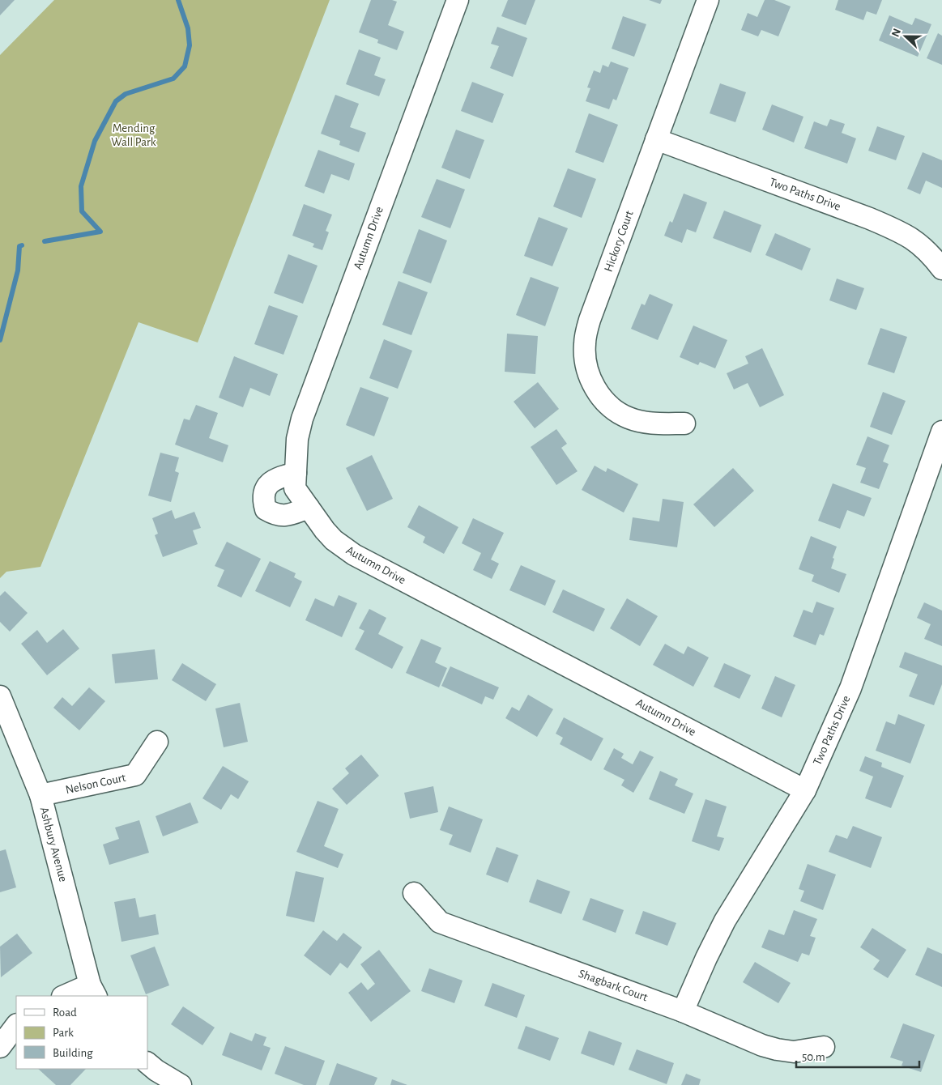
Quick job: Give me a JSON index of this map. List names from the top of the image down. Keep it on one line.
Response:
{"streets":{"street":["Two Paths Drive","Autumn Drive","Hickory Court","Nelson Court","Ashbury Avenue","Shagbark Court"]},"crossings":[["Two Paths Drive","Autumn Drive"],["Two Paths Drive","Hickory Court"],["Two Paths Drive","Shagbark Court"],["Nelson Court","Ashbury Avenue"]],"parks":["Mending Wall Park"],"legend":["Road","Park","Building"],"scale_bar":"50 m","north":"left"}
